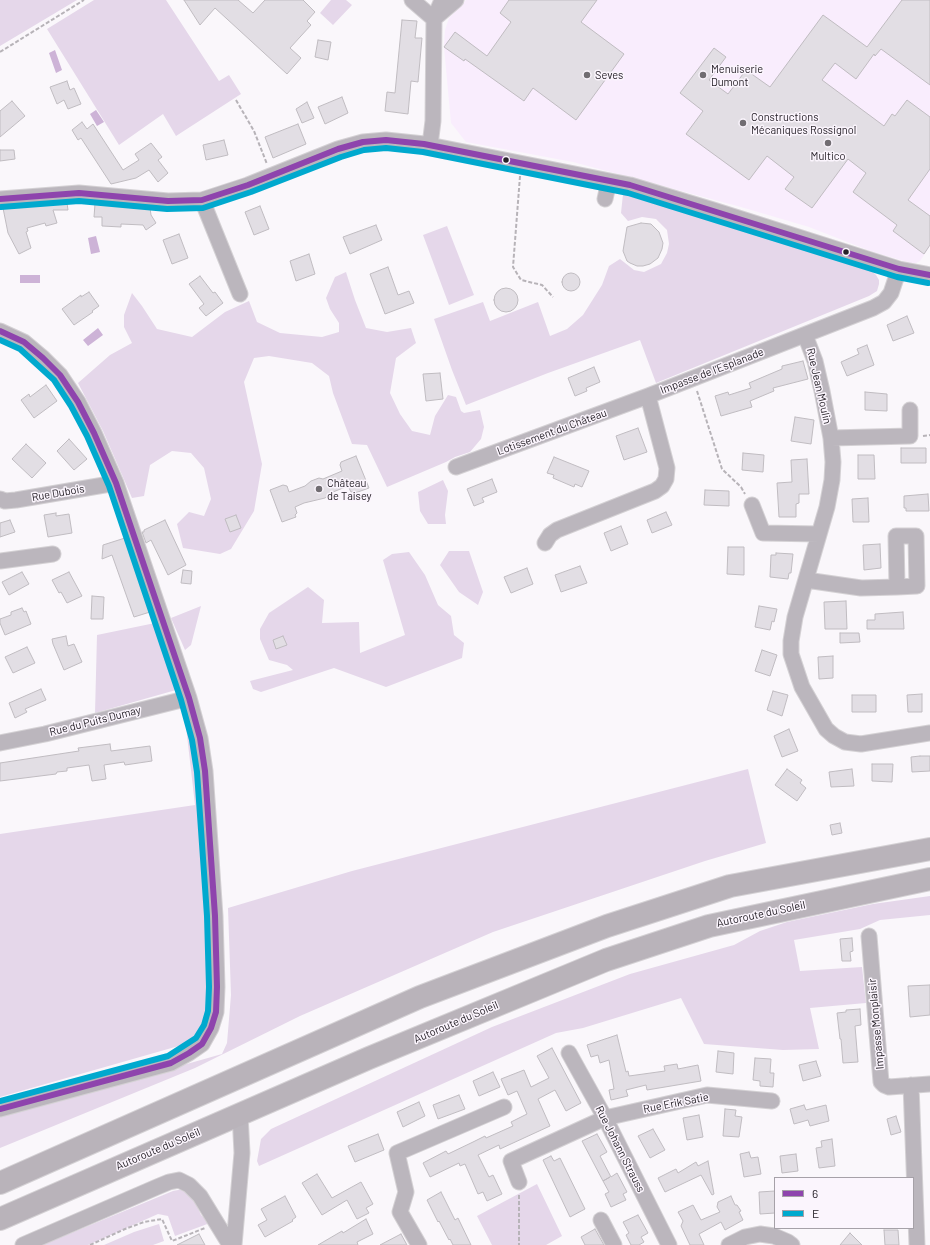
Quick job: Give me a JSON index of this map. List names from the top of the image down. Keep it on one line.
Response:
{"streets":{"highway":["Autoroute du Soleil"],"street":["Impasse de l'Esplanade","Rue Jean Moulin","Lotissement du Château","Rue Dubois","Rue du Puits Dumay","Impasse Monplaisir","Rue Erik Satie","Rue Johann Strauss"]},"crossings":[["Impasse de l'Esplanade","Rue Jean Moulin"],["Impasse de l'Esplanade","Lotissement du Château"],["Rue Erik Satie","Rue Johann Strauss"]],"places":["Seves","Menuiserie Dumont","Constructions Mécaniques Rossignol","Multico","Château de Taisey"],"lines":["transit line 6","transit line E"],"legend":["6","E"]}
